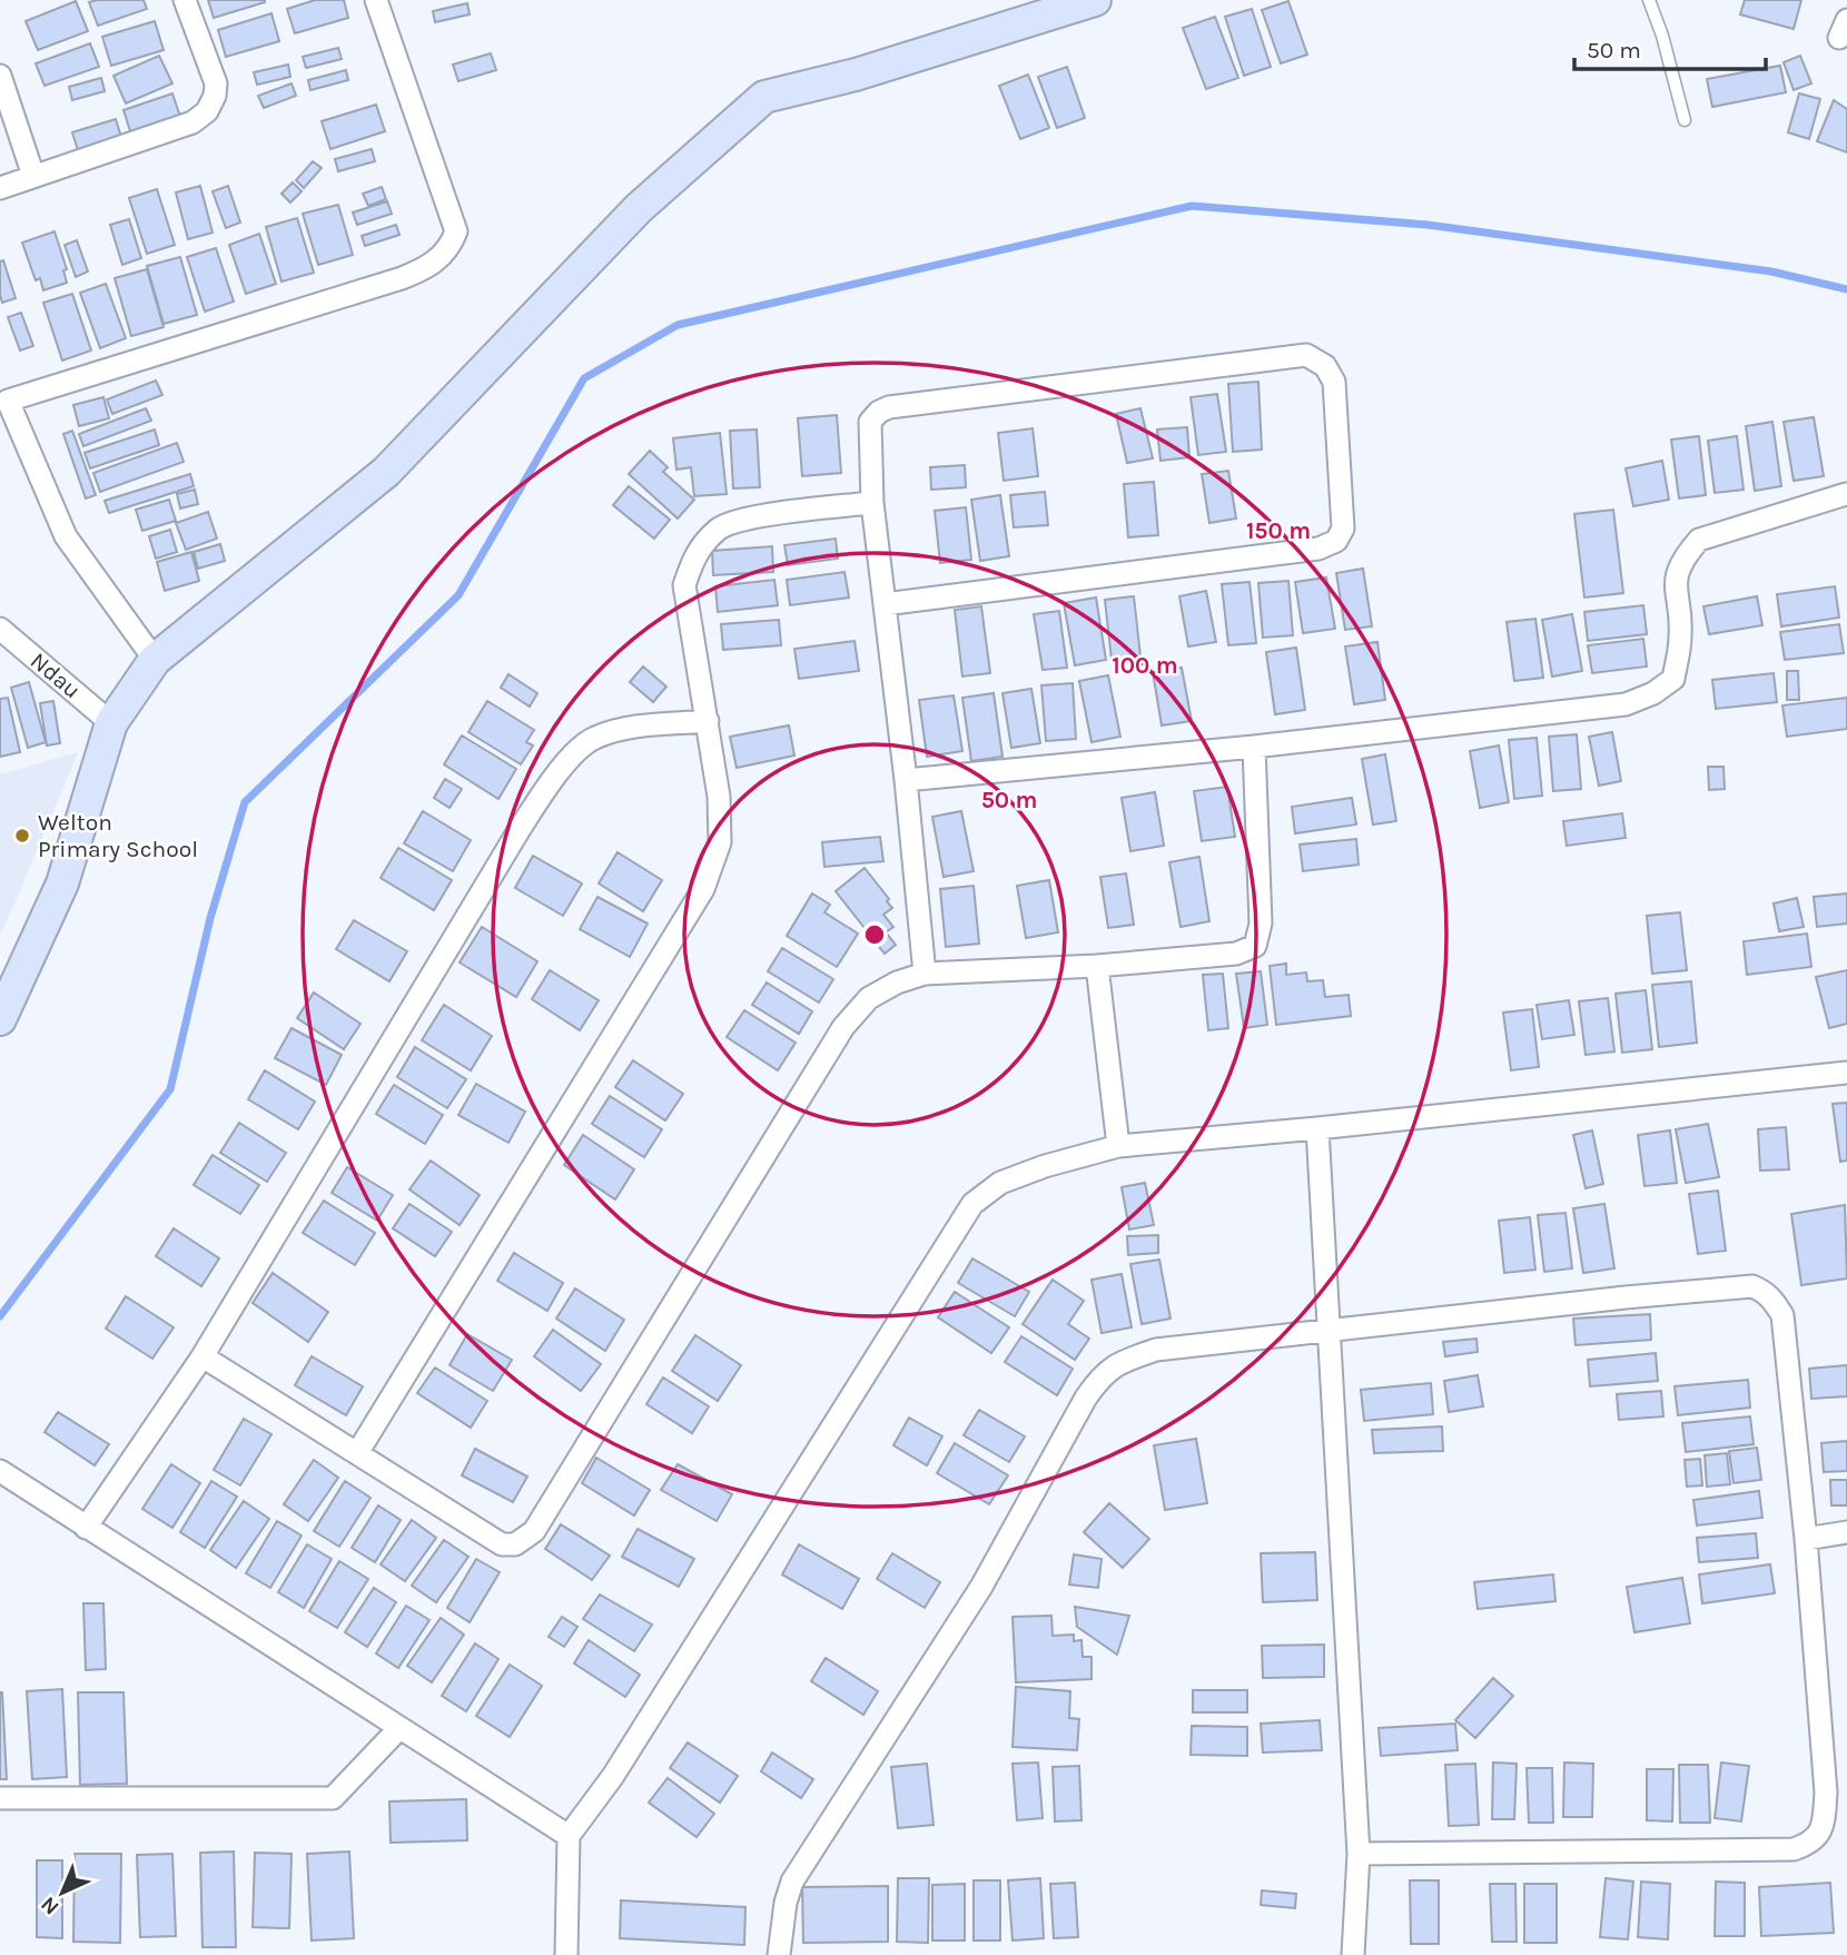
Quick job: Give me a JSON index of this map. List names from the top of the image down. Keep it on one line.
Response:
{"streets":{"street":["Ndau"]},"places":["Welton Primary School"],"scale_bar":"50 m","north":"bottom left","rings":["150 m","100 m","50 m"]}
